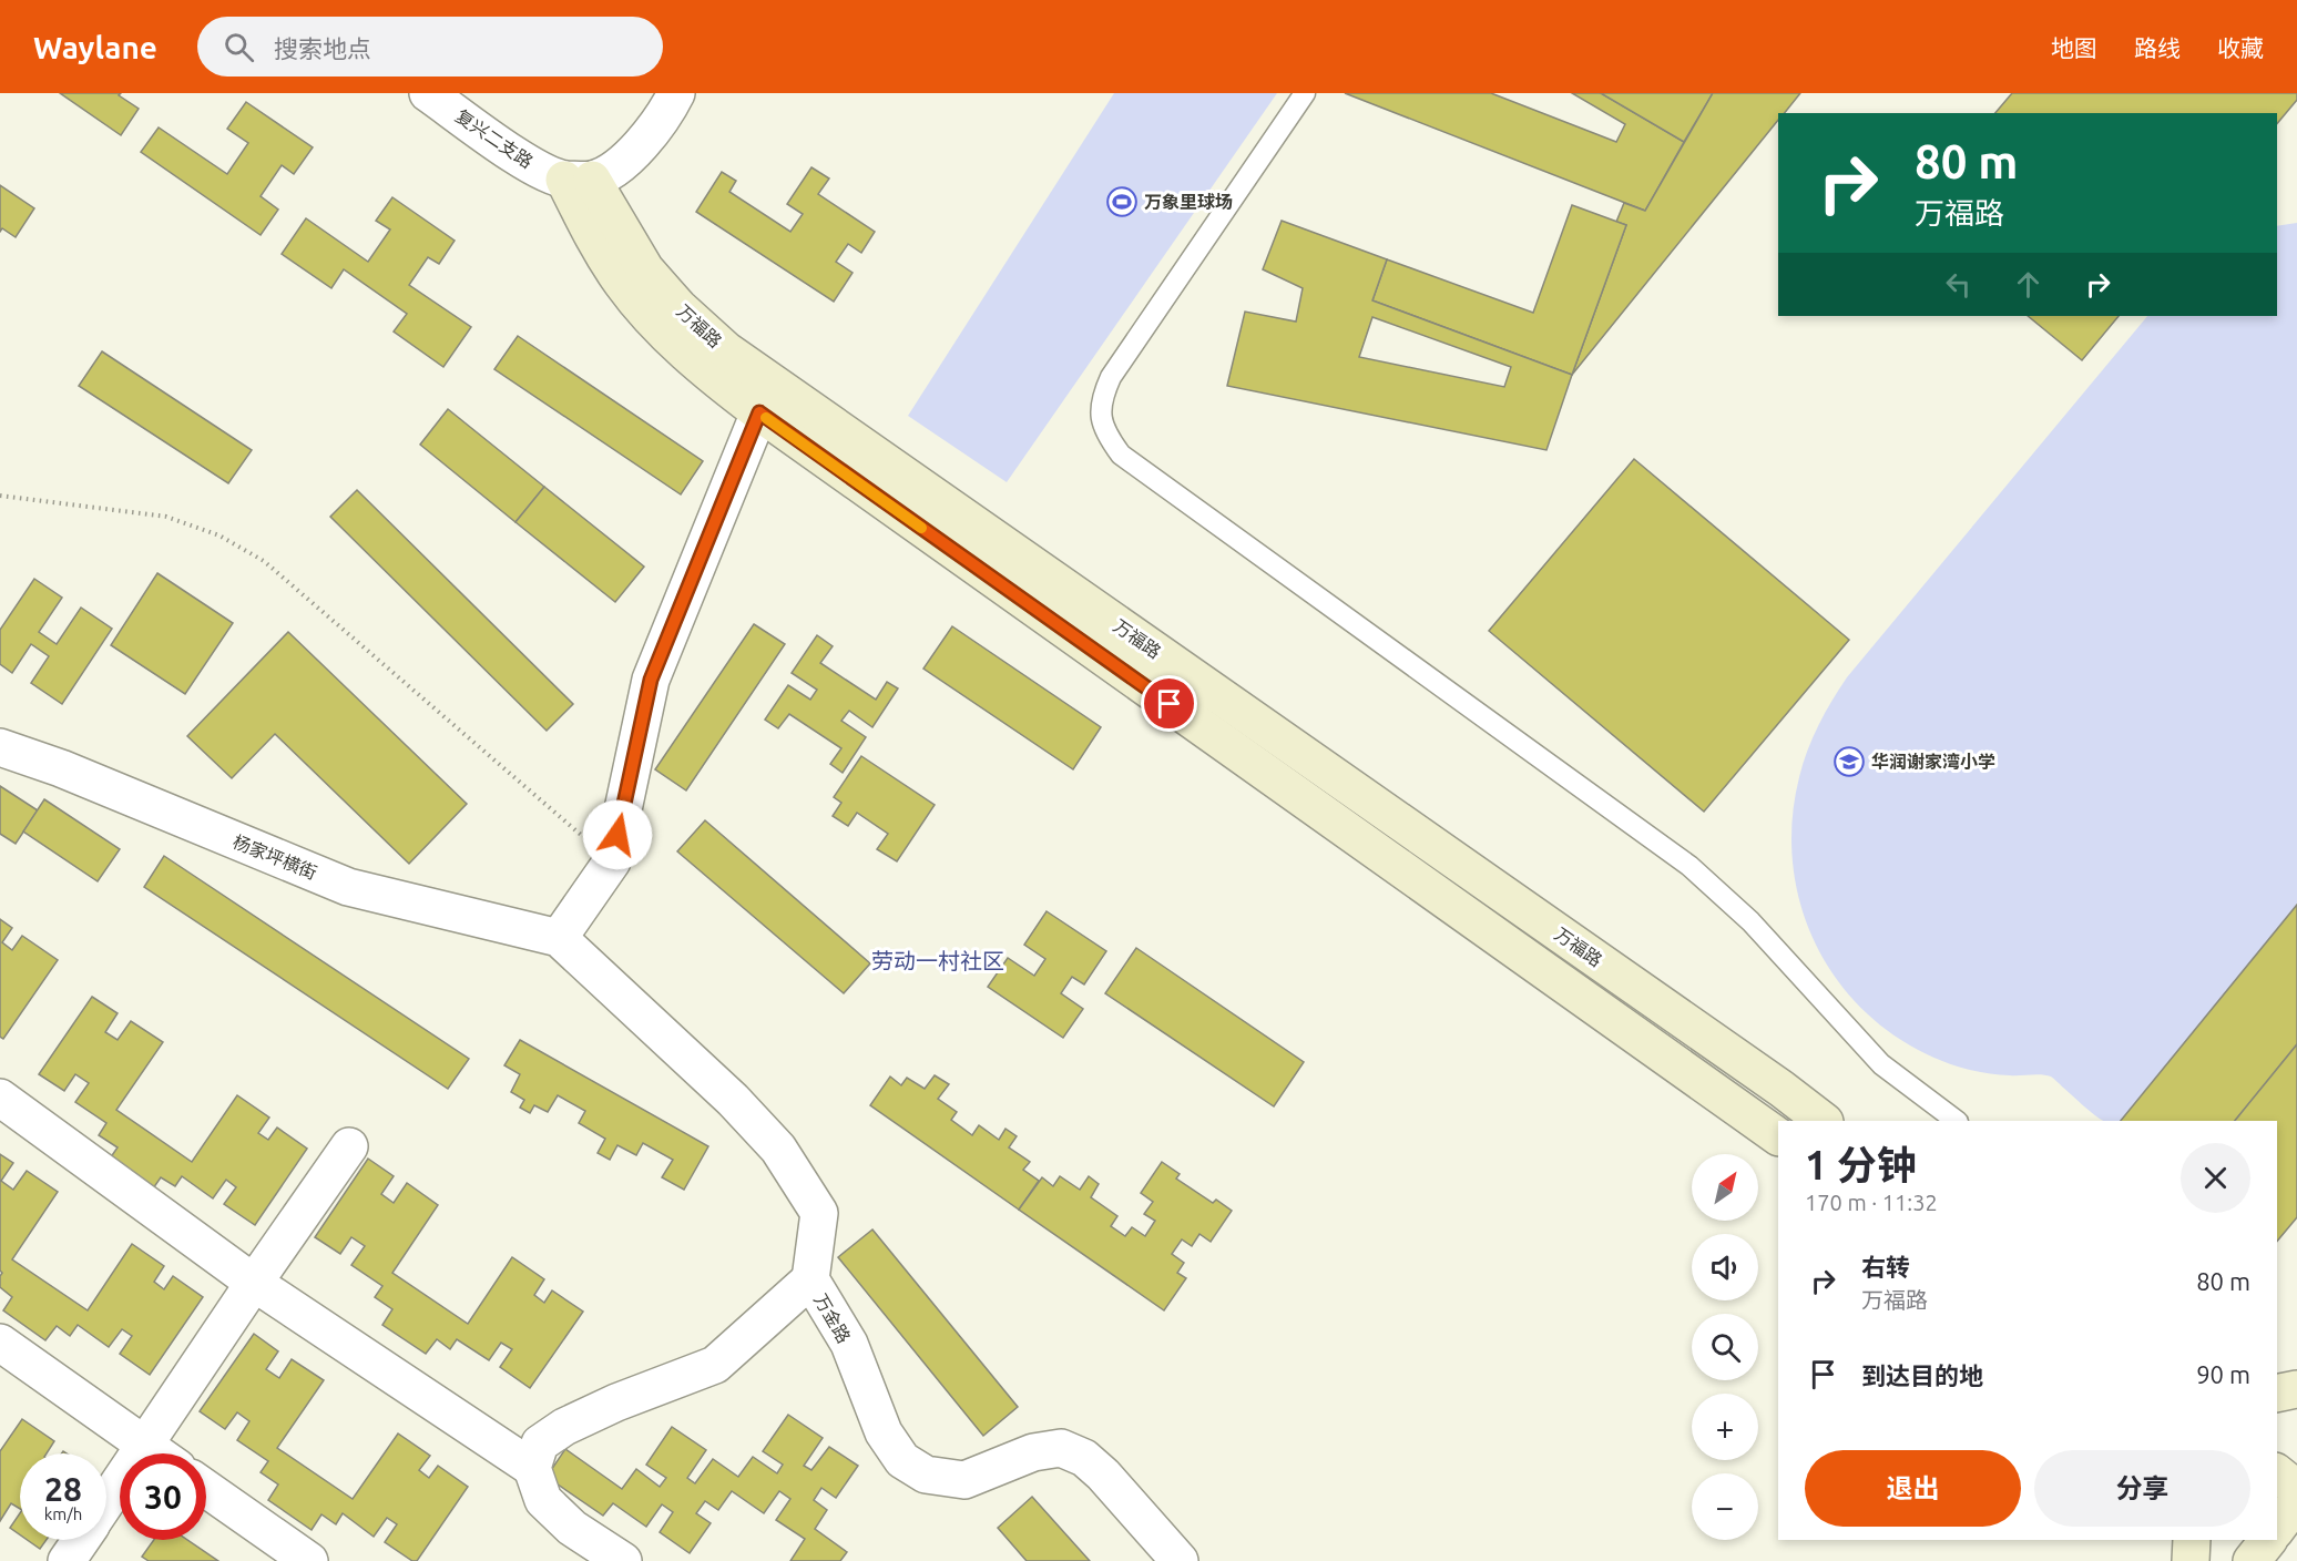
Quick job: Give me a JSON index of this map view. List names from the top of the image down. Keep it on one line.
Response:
{"streets":{"street":["复兴二支路","万福路","杨家坪横街","万金路"]},"crossings":[["复兴二支路","万福路"],["杨家坪横街","万金路"]],"districts":["劳动一村社区"],"places":{"sports":["万象里球场"],"school or university":["华润谢家湾小学"]},"north":"top right","page":{"header":"Waylane","search":"搜索地点","nav":["地图","路线","收藏"],"turn":["80 m","万福路"],"heading":["1 分钟","170 m · 11:32"],"map_buttons":["+","−"],"list":[{"name":"右转","note":"万福路","value":"80 m"},{"name":"到达目的地","value":"90 m"}],"buttons":["退出","分享"],"speed":"28 km/h","limit":"30"}}
